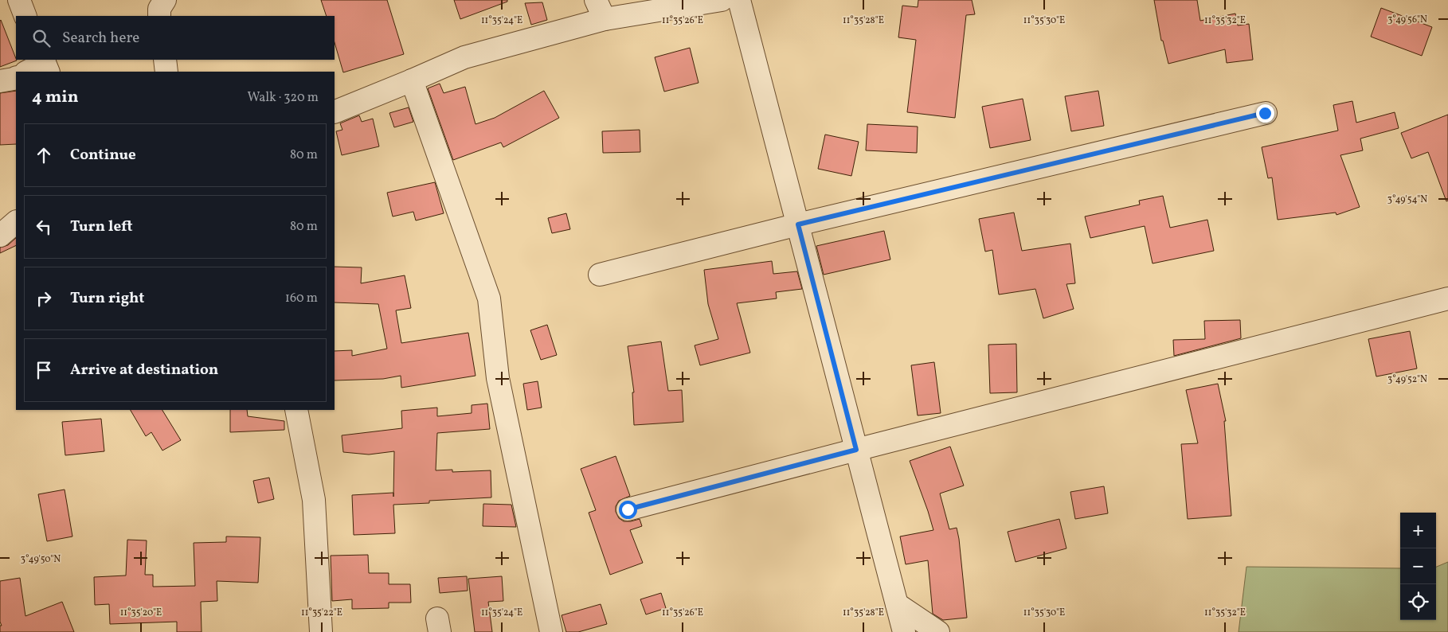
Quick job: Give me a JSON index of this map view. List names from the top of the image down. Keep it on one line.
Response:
{"page":{"search":"Search here","heading":["4 min","Walk · 320 m"],"list":[["Continue","80 m"],["Turn left","80 m"],["Turn right","160 m"],"Arrive at destination"],"map_buttons":["+","−"]},"coordinates":["3°49'56\"N","11°35'24\"E","11°35'26\"E","11°35'28\"E","11°35'30\"E","11°35'32\"E","3°49'54\"N","3°49'52\"N","3°49'50\"N","11°35'20\"E","11°35'22\"E"]}
